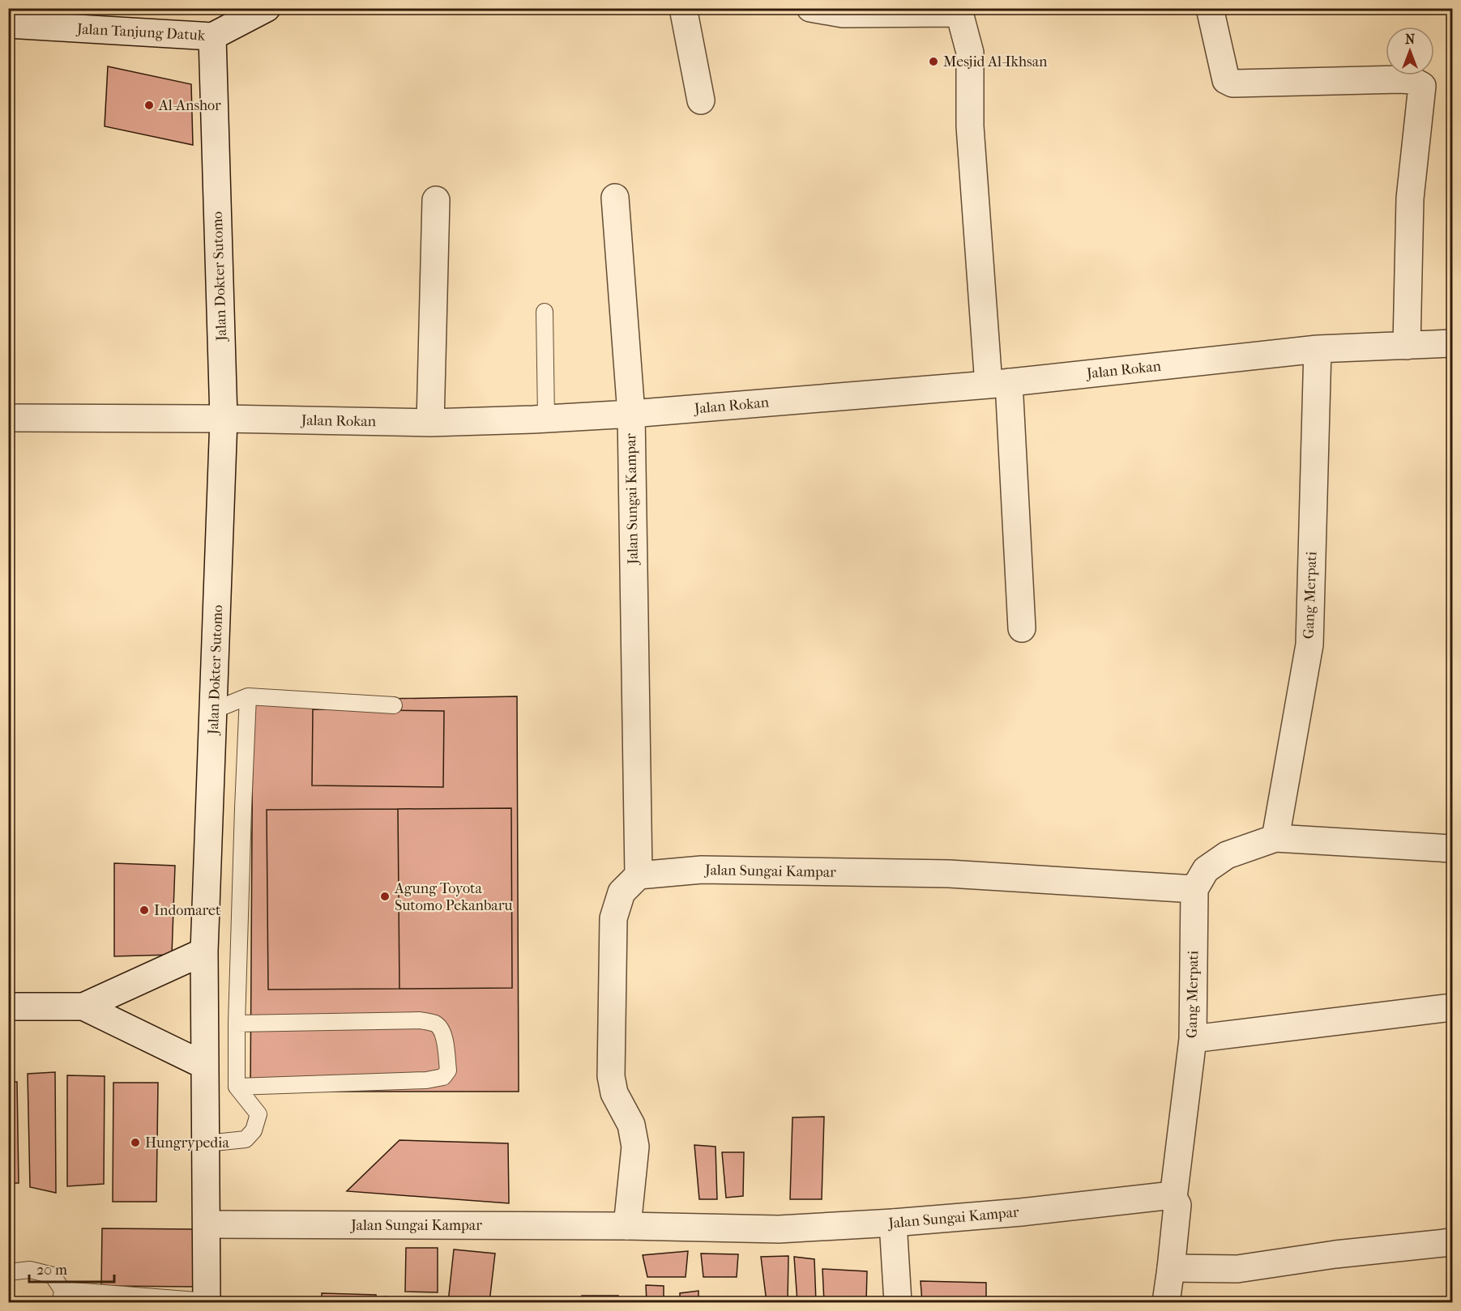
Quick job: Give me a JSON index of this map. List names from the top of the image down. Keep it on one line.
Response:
{"streets":{"street":["Jalan Tanjung Datuk","Jalan Dokter Sutomo","Jalan Rokan","Jalan Sungai Kampar","Gang Merpati"]},"crossings":[["Jalan Tanjung Datuk","Jalan Dokter Sutomo"],["Jalan Dokter Sutomo","Jalan Rokan"],["Jalan Dokter Sutomo","Jalan Sungai Kampar"],["Jalan Rokan","Jalan Sungai Kampar"],["Jalan Rokan","Gang Merpati"],["Jalan Sungai Kampar","Gang Merpati"]],"places":["Mesjid Al-Ikhsan","Al-Anshor","Agung Toyota Sutomo Pekanbaru","Indomaret","Hungrypedia"],"scale_bar":"20 m","north":"top"}
